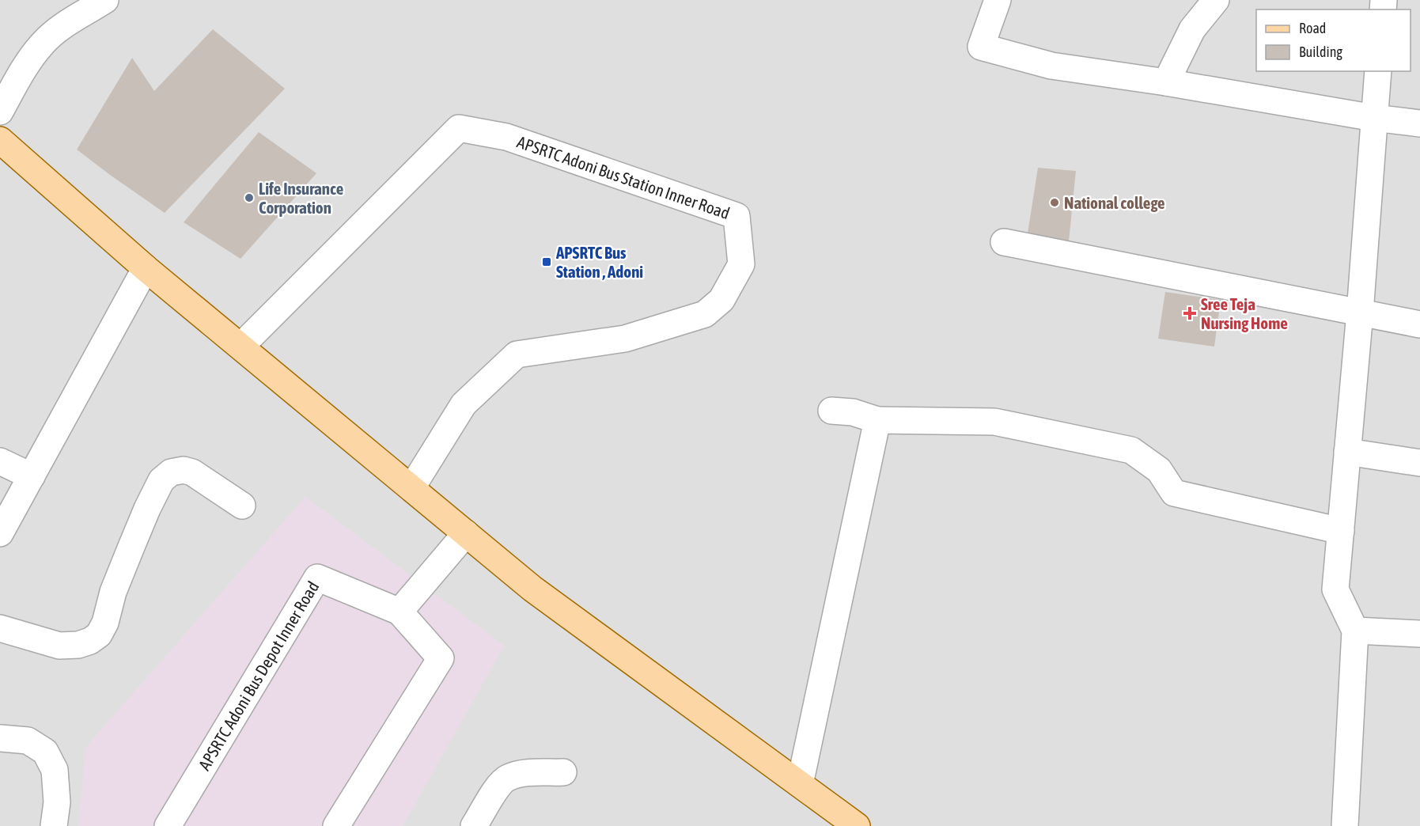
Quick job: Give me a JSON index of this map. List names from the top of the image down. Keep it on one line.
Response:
{"streets":{"street":["APSRTC Adoni Bus Station Inner Road","APSRTC Adoni Bus Depot Inner Road"]},"places":{"other":["Life Insurance Corporation","National college"],"transit":["APSRTC Bus Station , Adoni"],"health":["Sree Teja Nursing Home"]},"legend":["Road","Building"]}
